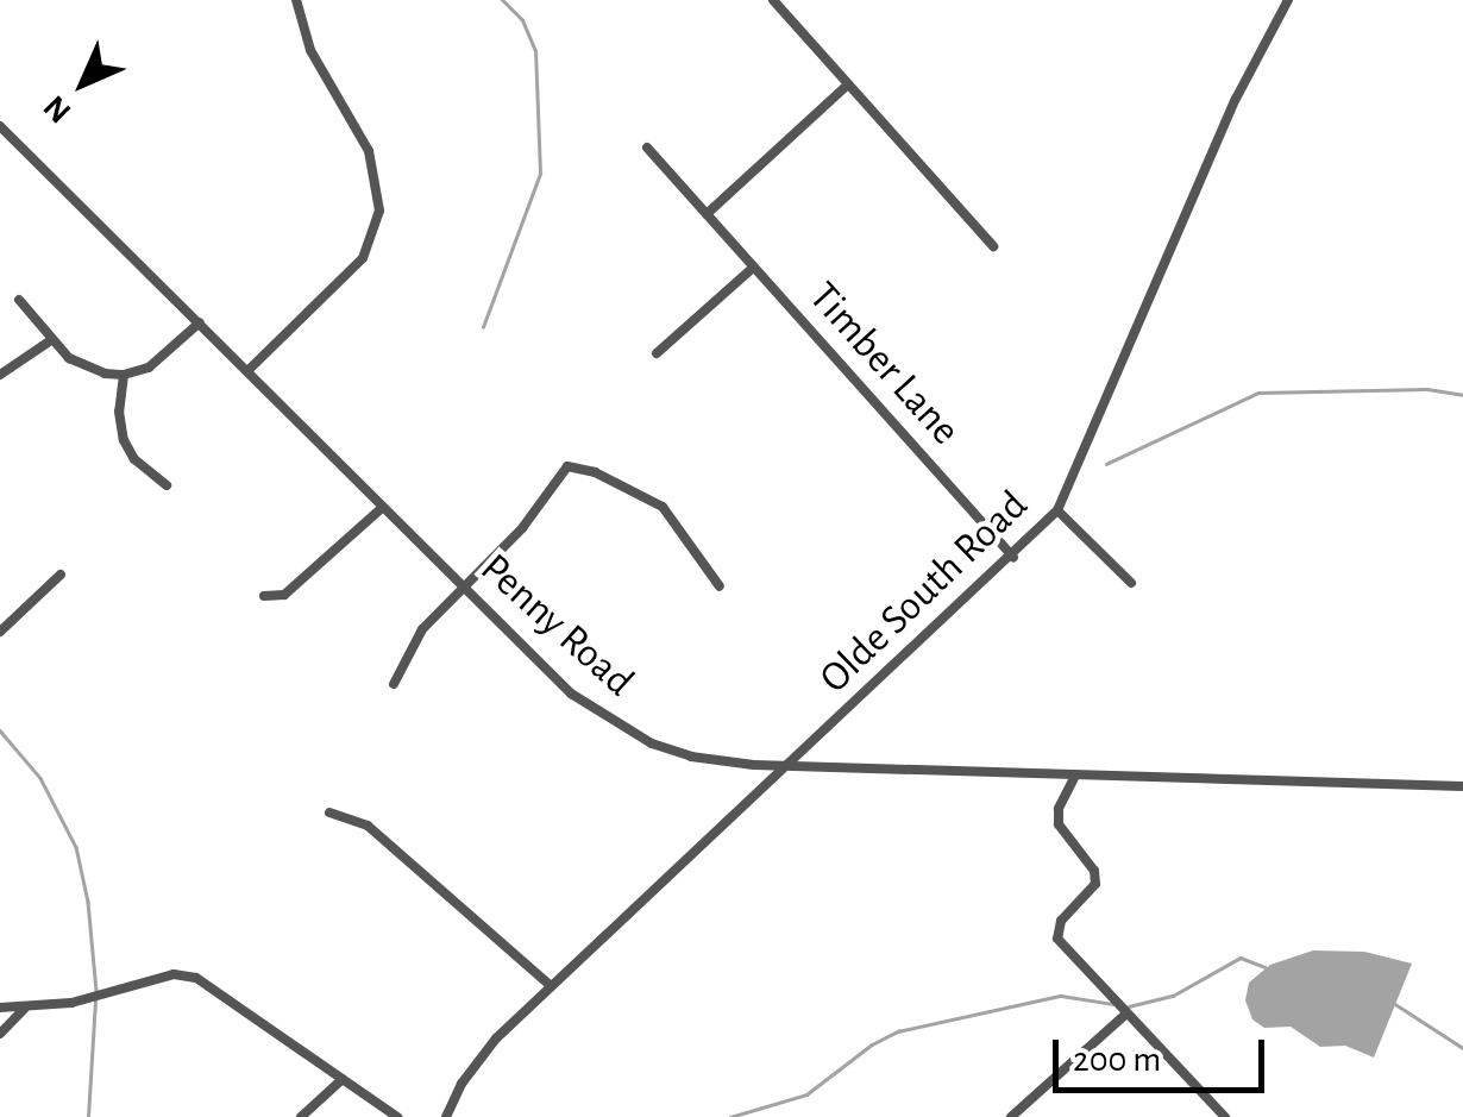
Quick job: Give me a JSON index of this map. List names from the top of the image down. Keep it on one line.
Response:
{"streets":{"street":["Timber Lane","Olde South Road","Penny Road"]},"crossings":[["Timber Lane","Olde South Road"],["Olde South Road","Penny Road"]],"scale_bar":"200 m","north":"bottom left"}
